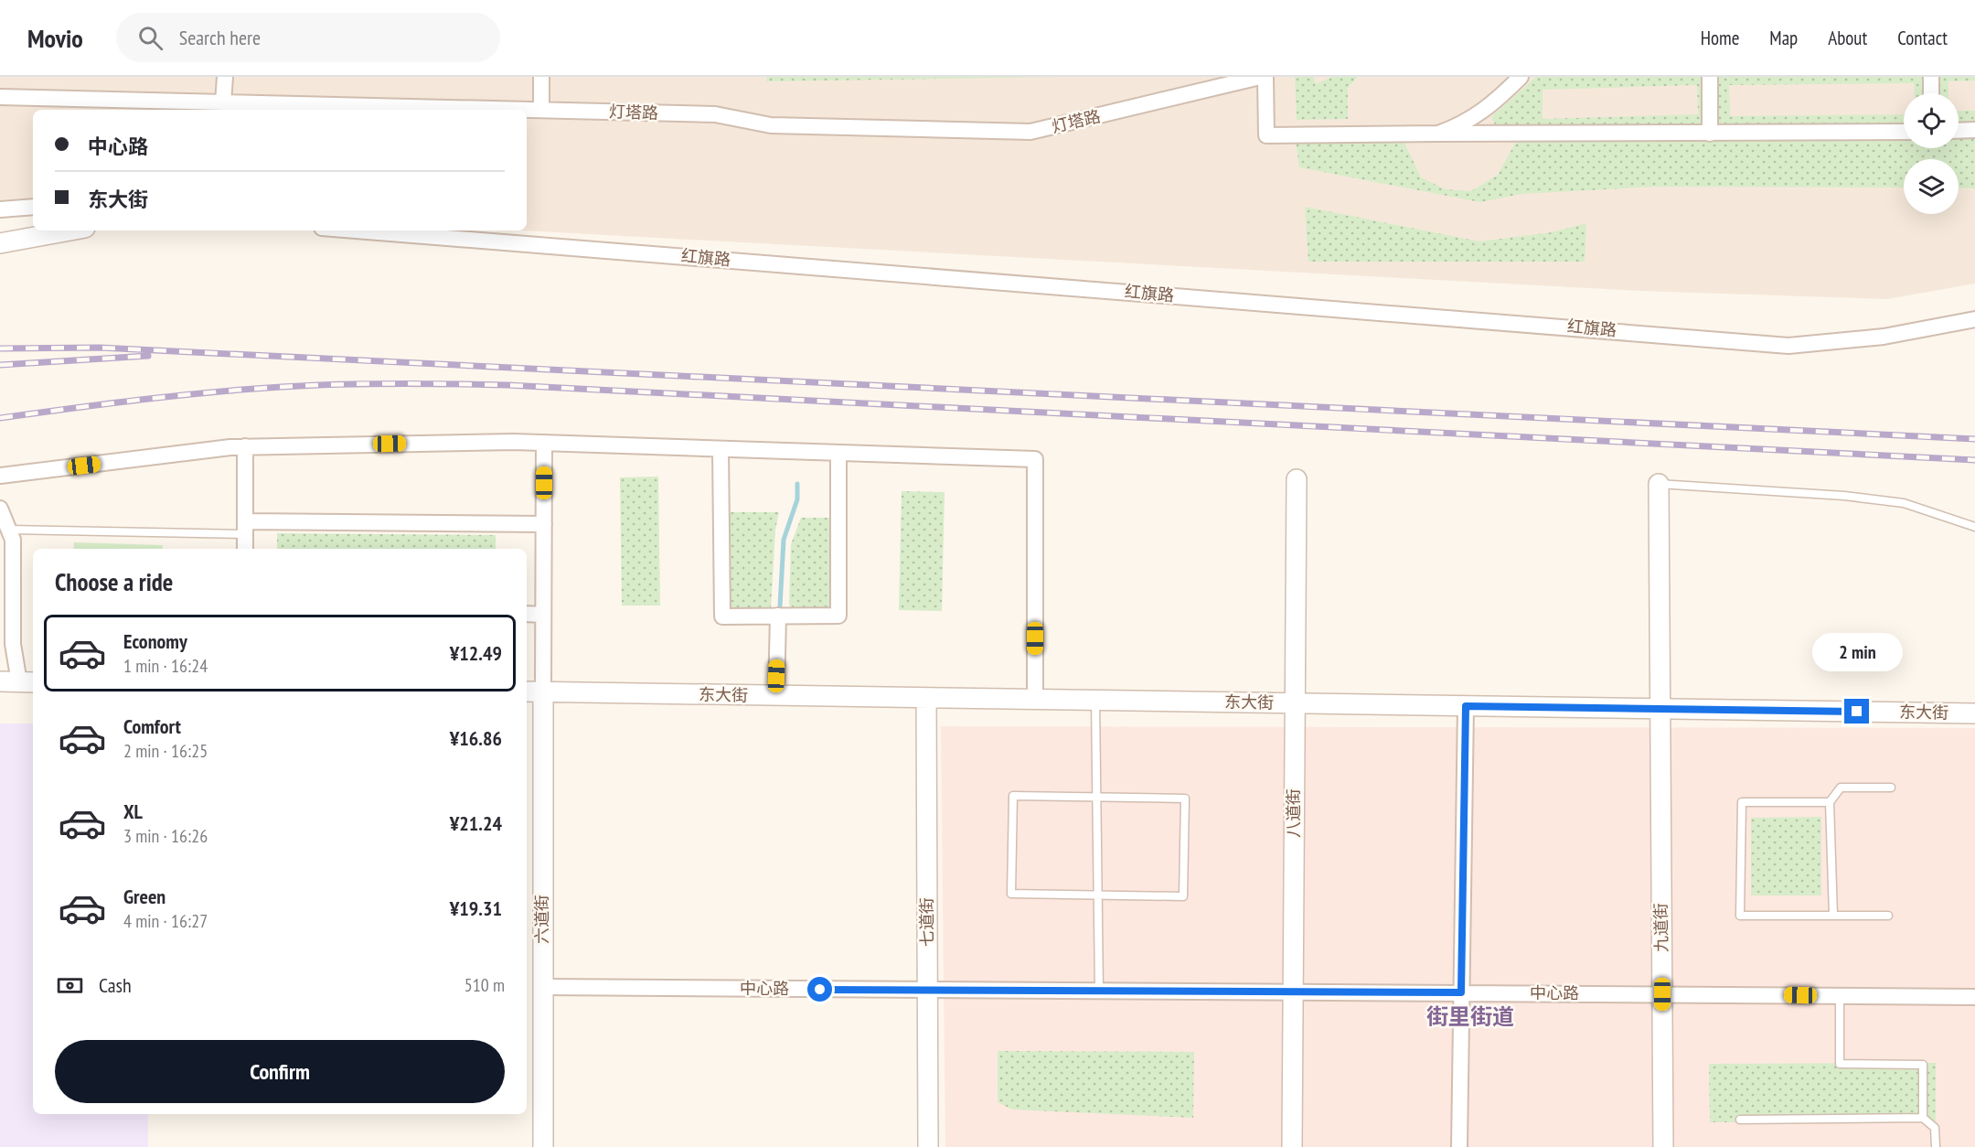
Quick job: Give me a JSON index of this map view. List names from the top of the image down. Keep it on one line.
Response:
{"streets":{"street":["灯塔路","红旗路","东大街","八道街","六道街","七道街","九道街","中心路"]},"crossings":[["东大街","八道街"],["东大街","六道街"],["东大街","七道街"],["东大街","九道街"],["八道街","中心路"],["六道街","中心路"],["七道街","中心路"],["九道街","中心路"]],"districts":["街里街道"],"page":{"header":"Movio","search":"Search here","nav":["Home","Map","About","Contact"],"banner":["中心路","东大街"],"heading":"Choose a ride","list":[{"name":"Economy","note":"1 min · 16:24","value":"¥12.49"},{"name":"Comfort","note":"2 min · 16:25","value":"¥16.86"},{"name":"XL","note":"3 min · 16:26","value":"¥21.24"},{"name":"Green","note":"4 min · 16:27","value":"¥19.31"}],"bubble":"2 min","pay":["Cash","510 m"],"buttons":"Confirm"}}
